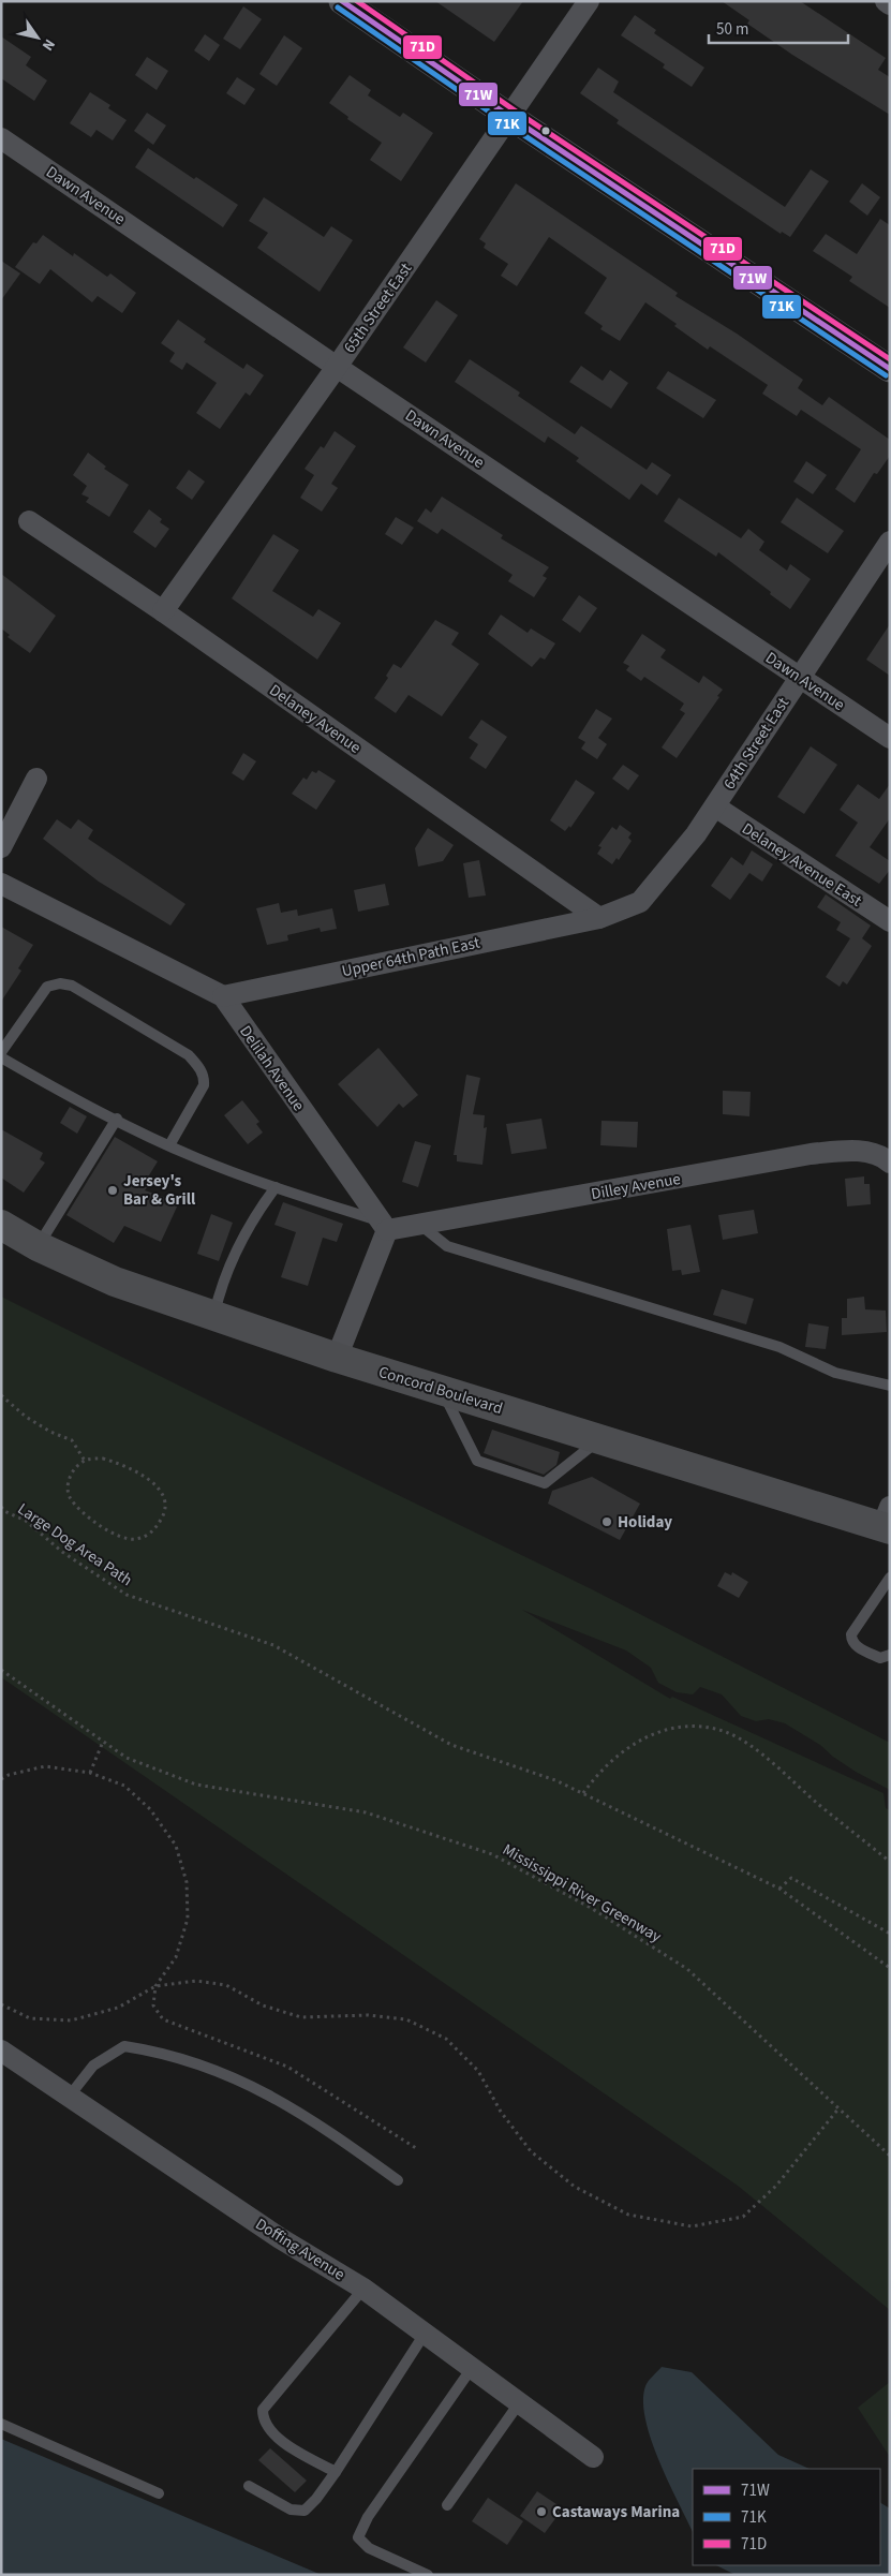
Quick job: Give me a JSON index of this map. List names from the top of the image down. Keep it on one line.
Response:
{"streets":{"main road":["Concord Boulevard"],"street":["Dawn Avenue","65th Street East","Delaney Avenue","64th Street East","Delaney Avenue East","Upper 64th Path East","Delilah Avenue","Dilley Avenue","Doffing Avenue"],"path":["Large Dog Area Path","Mississippi River Greenway"]},"crossings":[["Dawn Avenue","65th Street East"],["Dawn Avenue","64th Street East"],["65th Street East","Delaney Avenue"],["Delaney Avenue","64th Street East"],["Delaney Avenue","Upper 64th Path East"],["64th Street East","Delaney Avenue East"],["64th Street East","Upper 64th Path East"],["Upper 64th Path East","Delilah Avenue"],["Delilah Avenue","Dilley Avenue"]],"places":["Jersey's Bar & Grill","Holiday","Castaways Marina"],"lines":["transit line 71W","transit line 71D","transit line 71K"],"legend":["71W","71K","71D"],"scale_bar":"50 m","north":"bottom right"}
